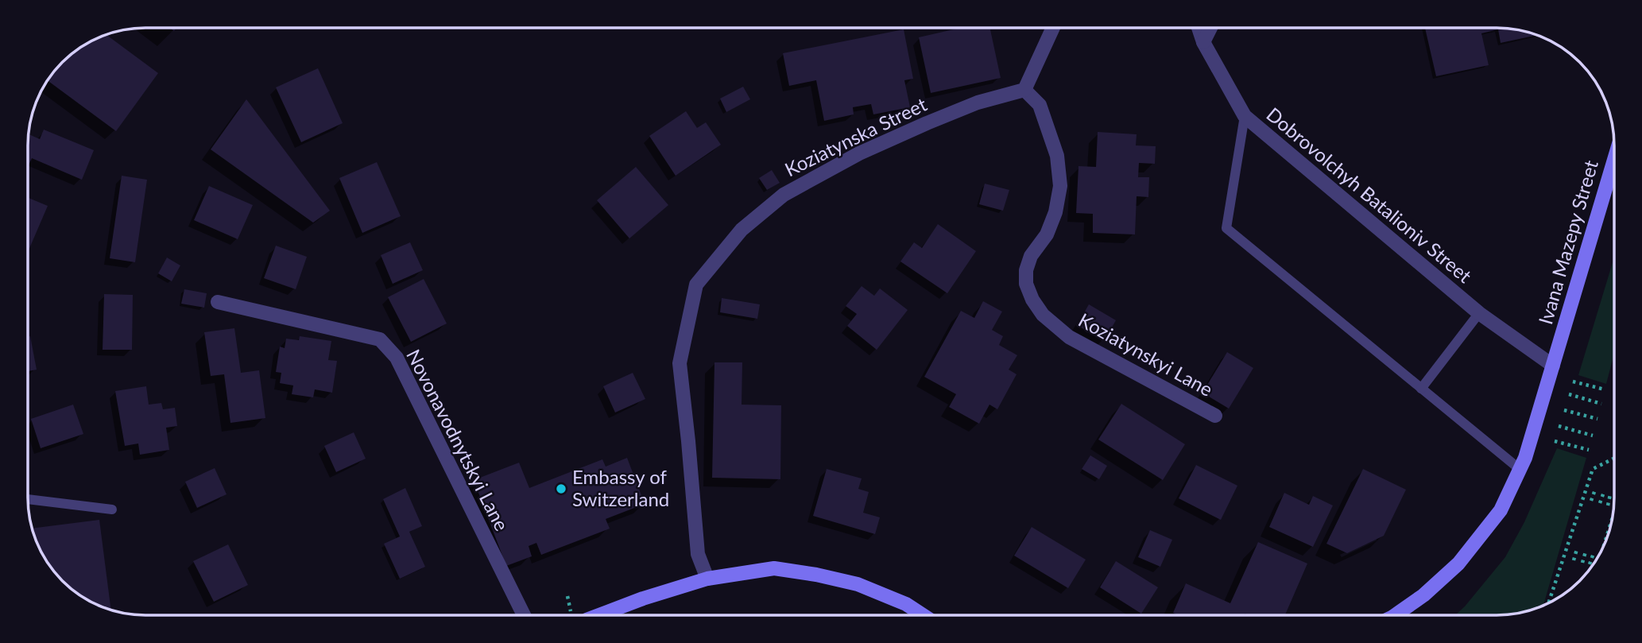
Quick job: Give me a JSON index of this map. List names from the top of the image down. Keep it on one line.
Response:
{"streets":{"main road":["Ivana Mazepy Street"],"street":["Koziatynska Street","Dobrovolchyh Batalioniv Street","Koziatynskyi Lane","Novonavodnytskyi Lane"]},"crossings":[["Koziatynska Street","Koziatynskyi Lane"],["Dobrovolchyh Batalioniv Street","Ivana Mazepy Street"]],"places":["Embassy of Switzerland"]}
